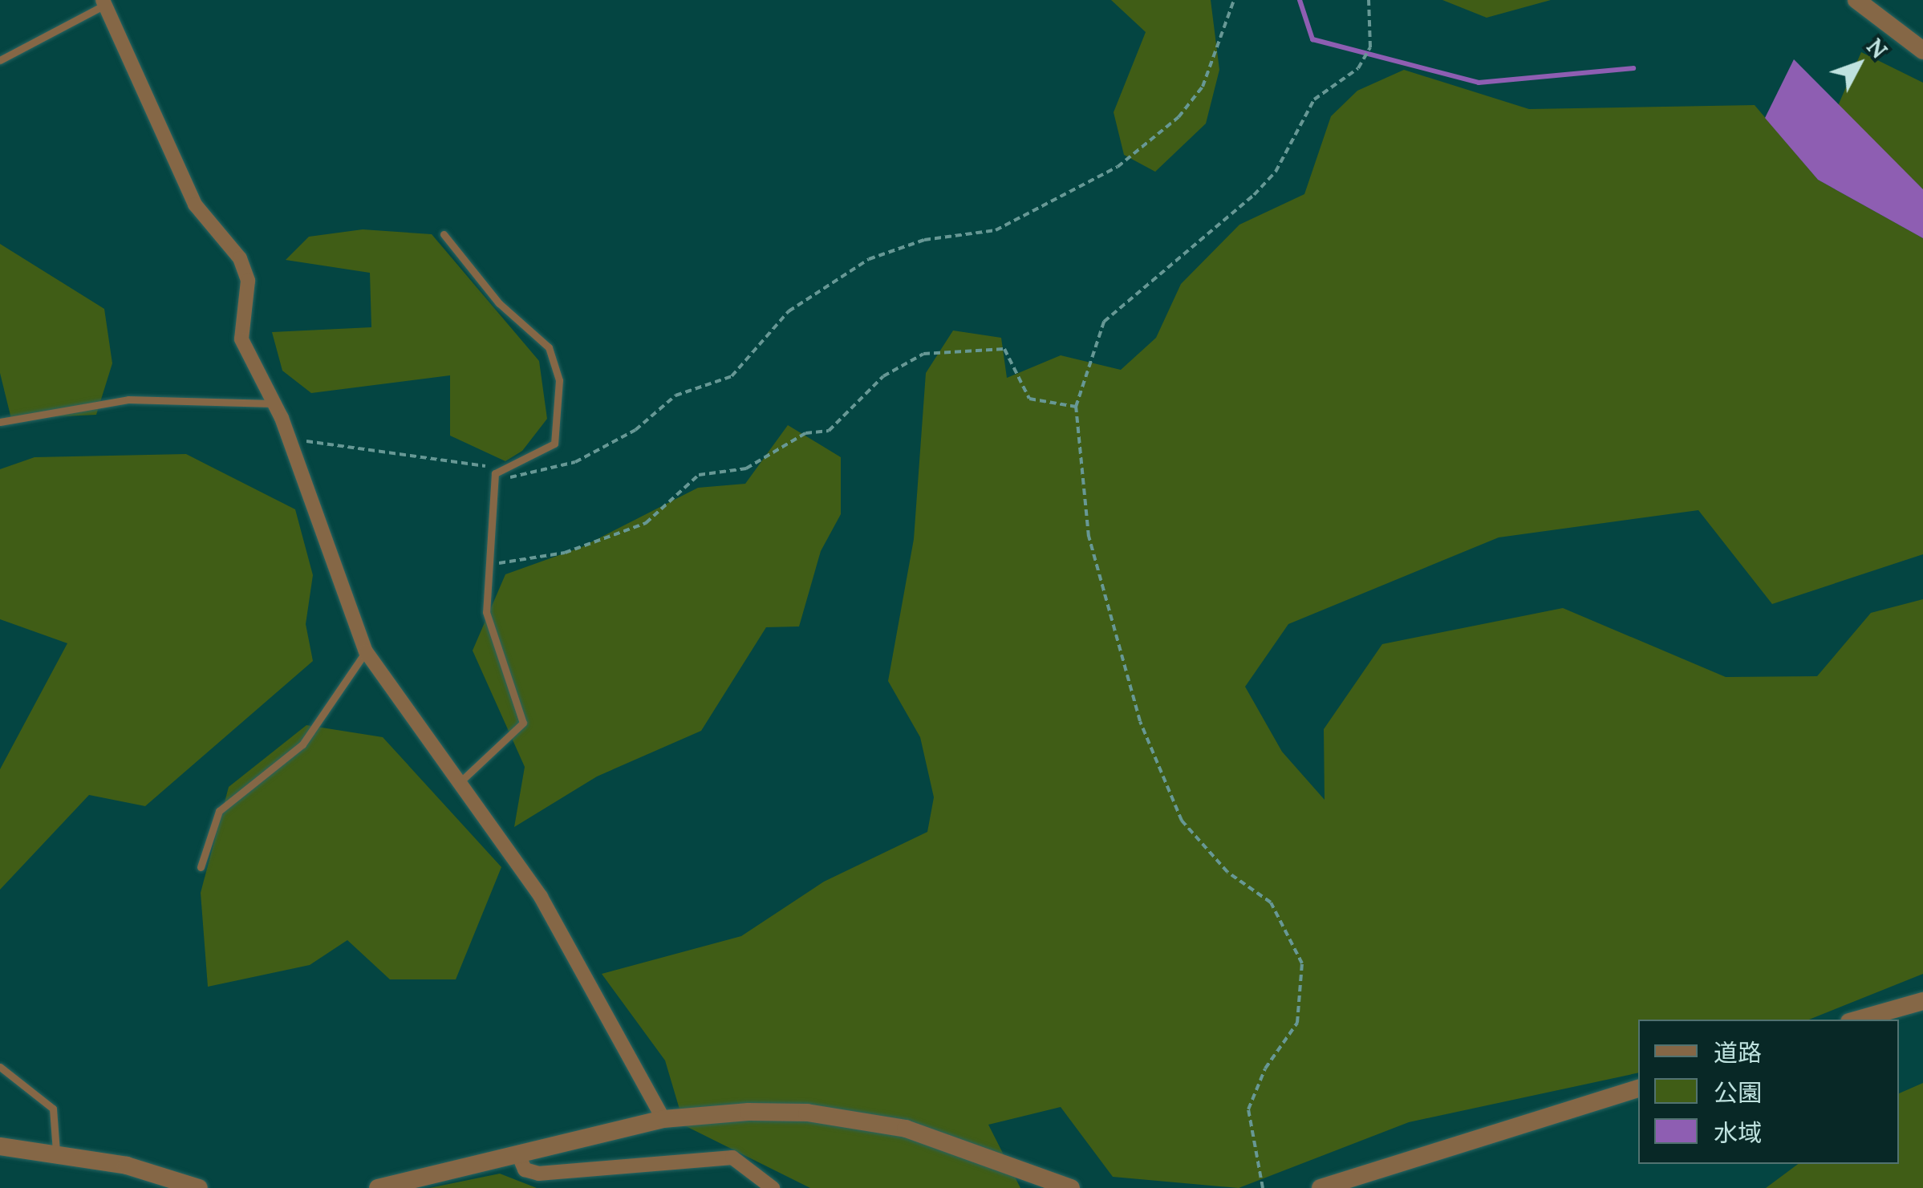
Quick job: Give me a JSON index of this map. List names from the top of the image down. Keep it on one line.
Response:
{"legend":["道路","公園","水域"],"north":"top right"}
